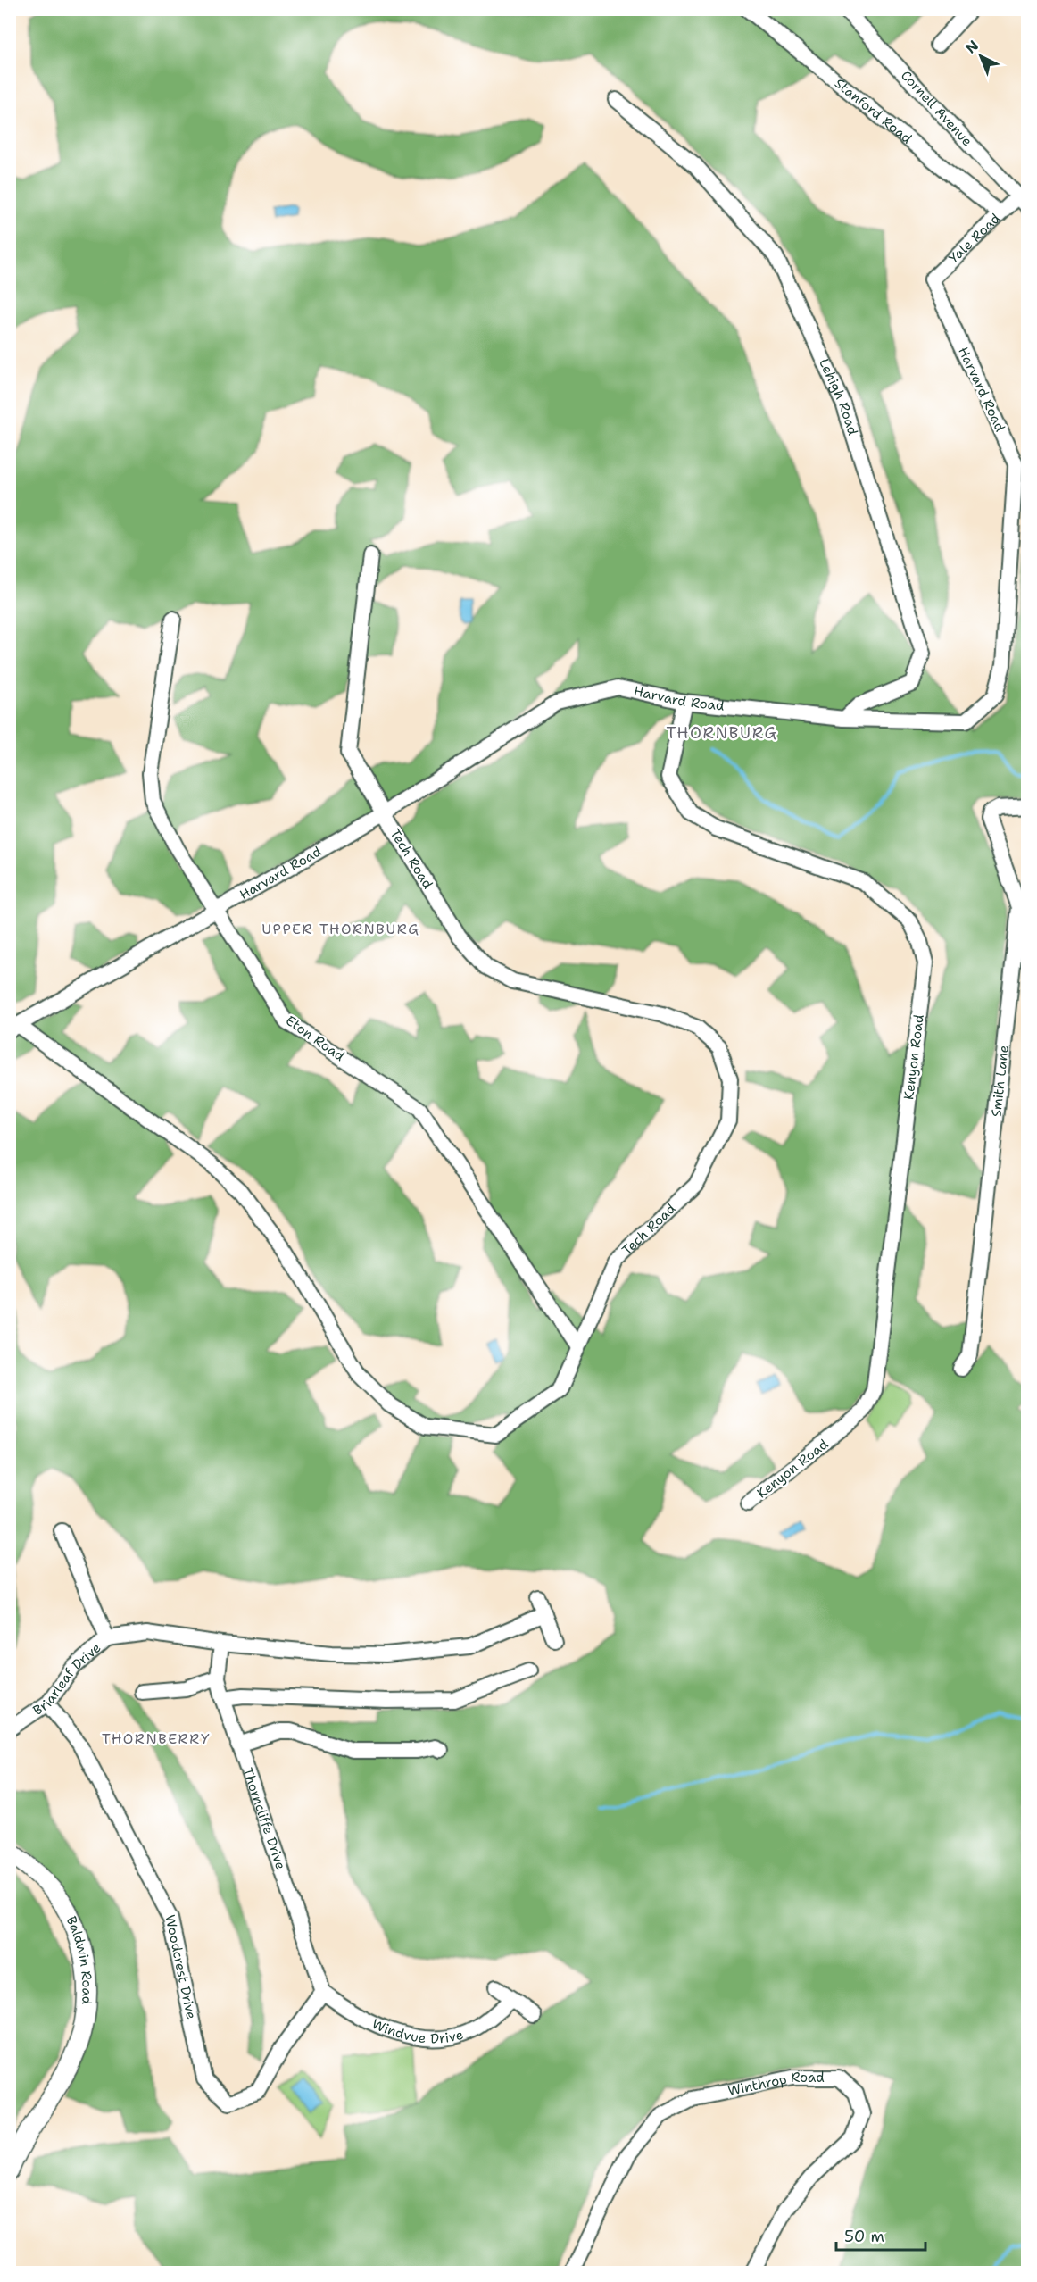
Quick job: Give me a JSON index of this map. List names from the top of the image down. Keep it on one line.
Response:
{"streets":{"street":["Cornell Avenue","Stanford Road","Yale Road","Harvard Road","Lehigh Road","Tech Road","Eton Road","Kenyon Road","Smith Lane","Briarleaf Drive","Thorncliffe Drive","Baldwin Road","Woodcrest Drive","Windvue Drive","Winthrop Road"]},"crossings":[["Cornell Avenue","Yale Road"],["Stanford Road","Yale Road"],["Yale Road","Harvard Road"],["Harvard Road","Lehigh Road"],["Harvard Road","Tech Road"],["Harvard Road","Eton Road"],["Harvard Road","Kenyon Road"],["Tech Road","Eton Road"],["Briarleaf Drive","Woodcrest Drive"],["Thorncliffe Drive","Woodcrest Drive"],["Thorncliffe Drive","Windvue Drive"],["Woodcrest Drive","Windvue Drive"]],"districts":["THORNBURG","UPPER THORNBURG","THORNBERRY"],"scale_bar":"50 m","north":"top left"}
